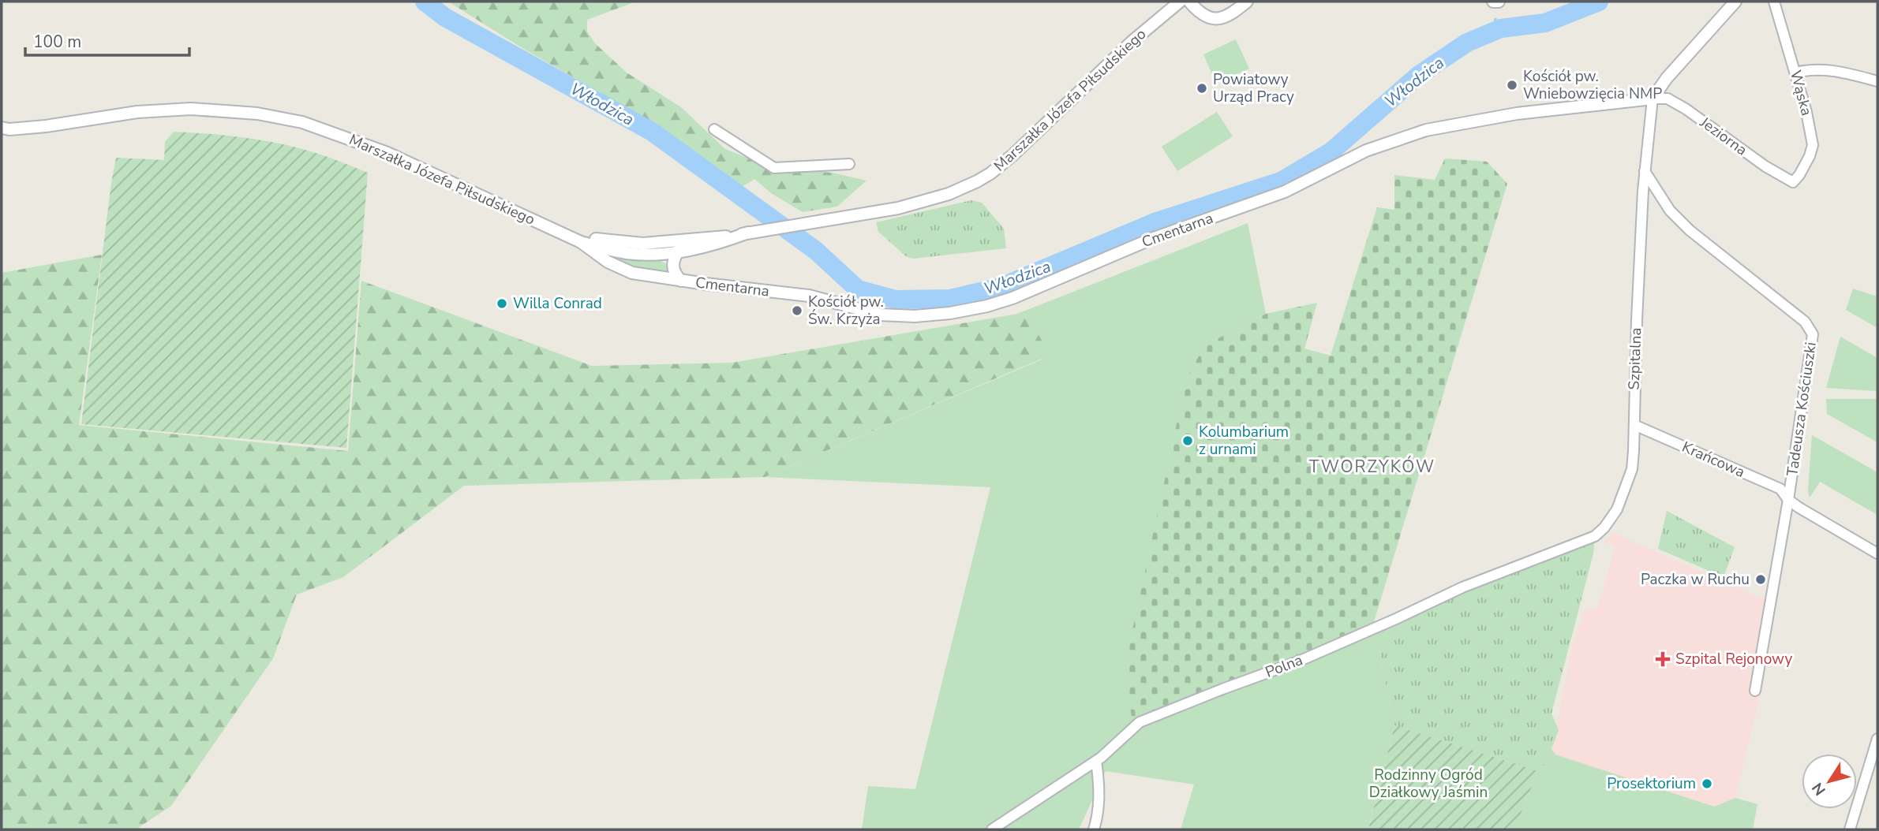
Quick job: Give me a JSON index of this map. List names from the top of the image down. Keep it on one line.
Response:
{"streets":{"street":["Wąska","Marszałka Józefa Piłsudskiego","Jeziorna","Cmentarna","Szpitalna","Tadeusza Kościuszki","Krańcowa","Polna"]},"crossings":[["Wąska","Jeziorna"],["Marszałka Józefa Piłsudskiego","Cmentarna"],["Jeziorna","Cmentarna"],["Szpitalna","Tadeusza Kościuszki"],["Szpitalna","Krańcowa"],["Szpitalna","Polna"],["Tadeusza Kościuszki","Krańcowa"]],"districts":["TWORZYKÓW"],"water":["Włodzica"],"parks":["Rodzinny Ogród Działkowy Jaśmin"],"places":{"other":["Kościół pw. Wniebowzięcia NMP","Powiatowy Urząd Pracy","Willa Conrad","Kościół pw. Św. Krzyża","Kolumbarium z urnami","Paczka w Ruchu","Prosektorium"],"health":["Szpital Rejonowy"]},"scale_bar":"100 m","north":"bottom left"}
